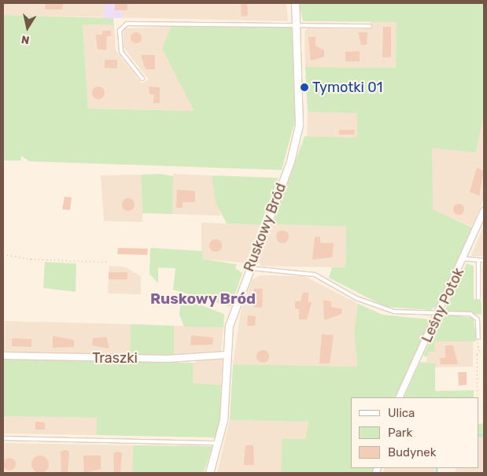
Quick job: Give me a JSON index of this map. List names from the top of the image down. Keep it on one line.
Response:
{"streets":{"street":["Ruskowy Bród","Leśny Potok","Traszki"]},"crossings":[["Ruskowy Bród","Traszki"]],"districts":["Ruskowy Bród"],"places":["Tymotki 01"],"legend":["Ulica","Park","Budynek"],"north":"bottom"}
